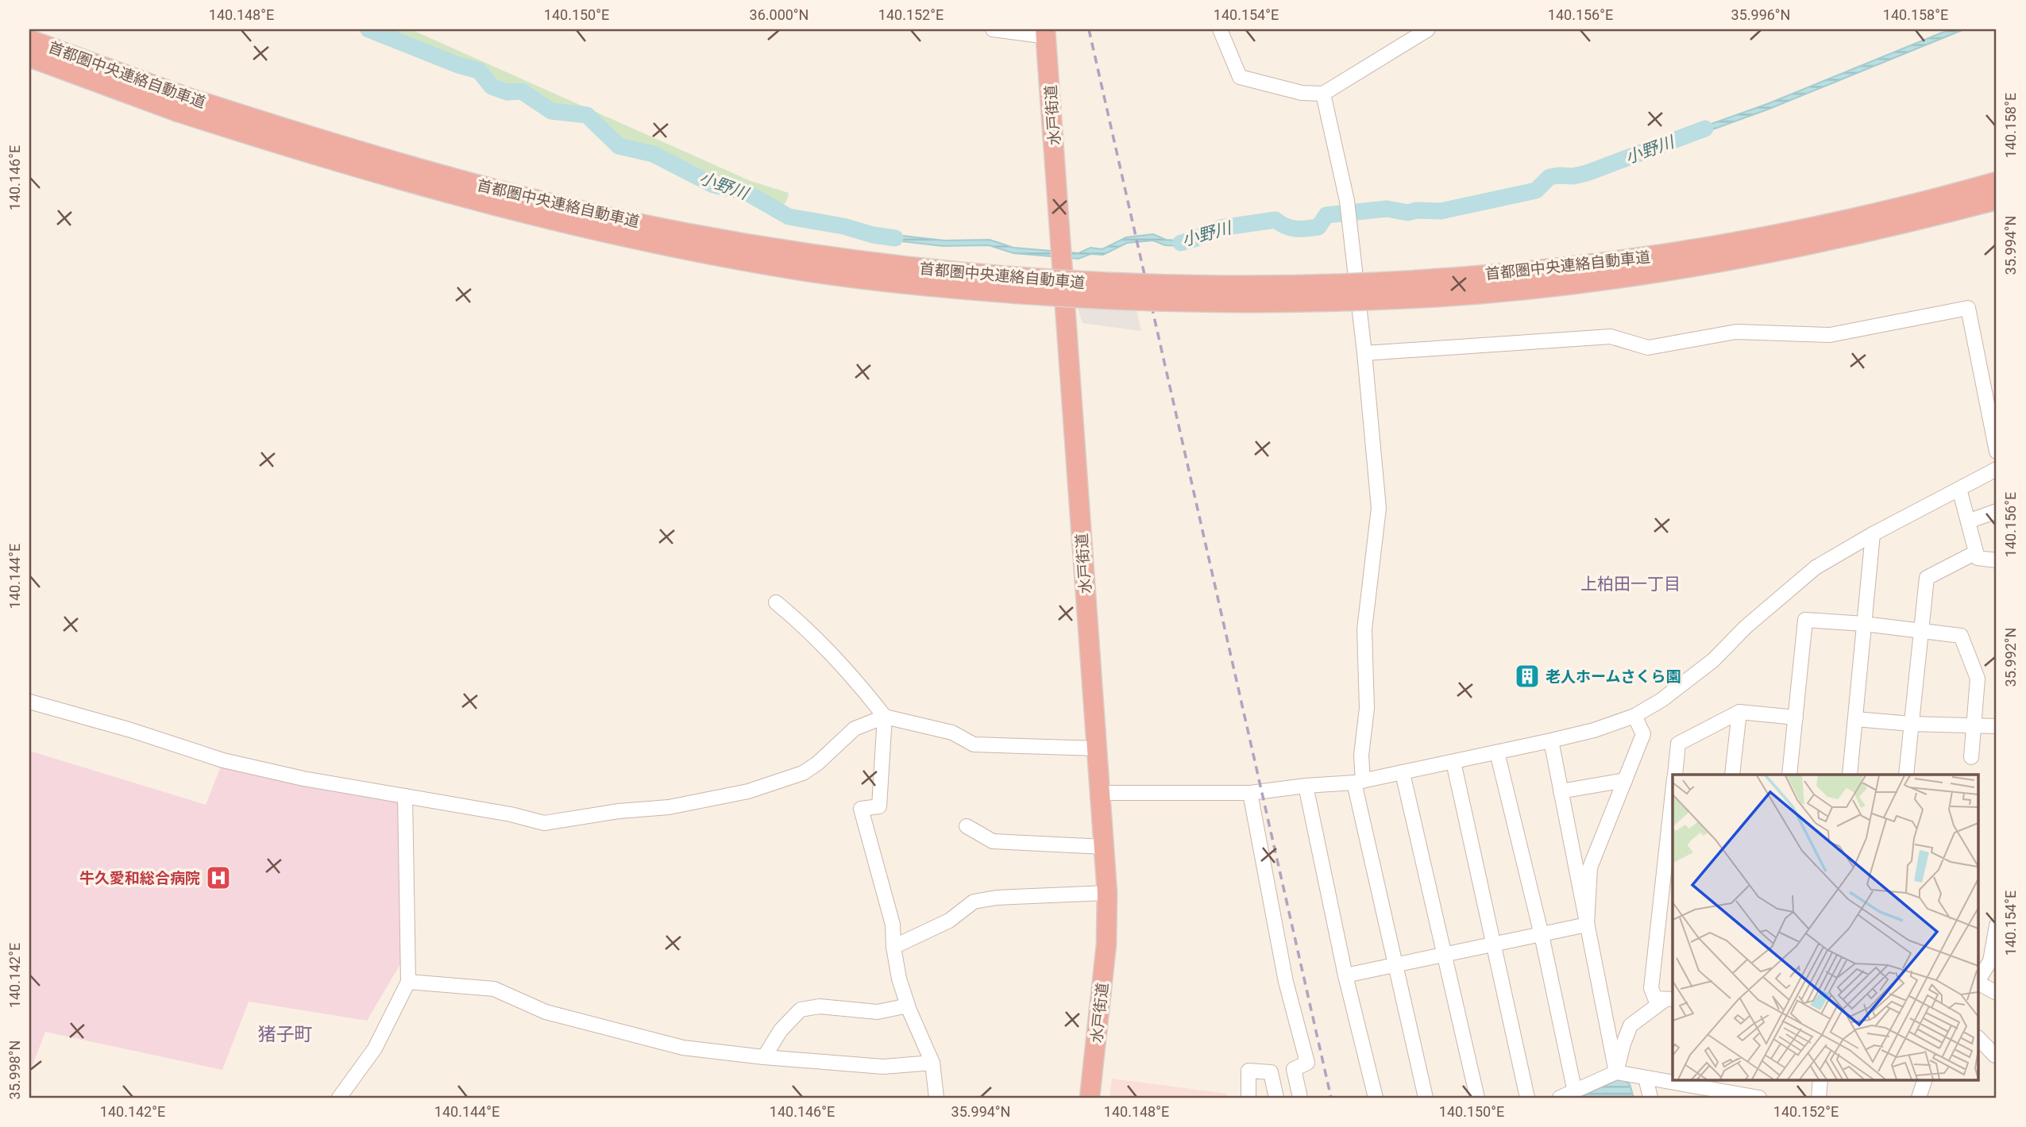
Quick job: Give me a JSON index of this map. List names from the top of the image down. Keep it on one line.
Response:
{"streets":{"highway":["首都圏中央連絡自動車道","水戸街道"]},"districts":["上柏田一丁目","猪子町"],"water":["小野川"],"places":{"building":["老人ホームさくら園"],"hospital":["牛久愛和総合病院"]},"coordinates":["140.148°E","140.150°E","36.000°N","140.152°E","140.154°E","140.156°E","35.996°N","140.158°E","140.146°E","35.994°N","140.144°E","35.992°N","140.142°E","35.998°N"]}
